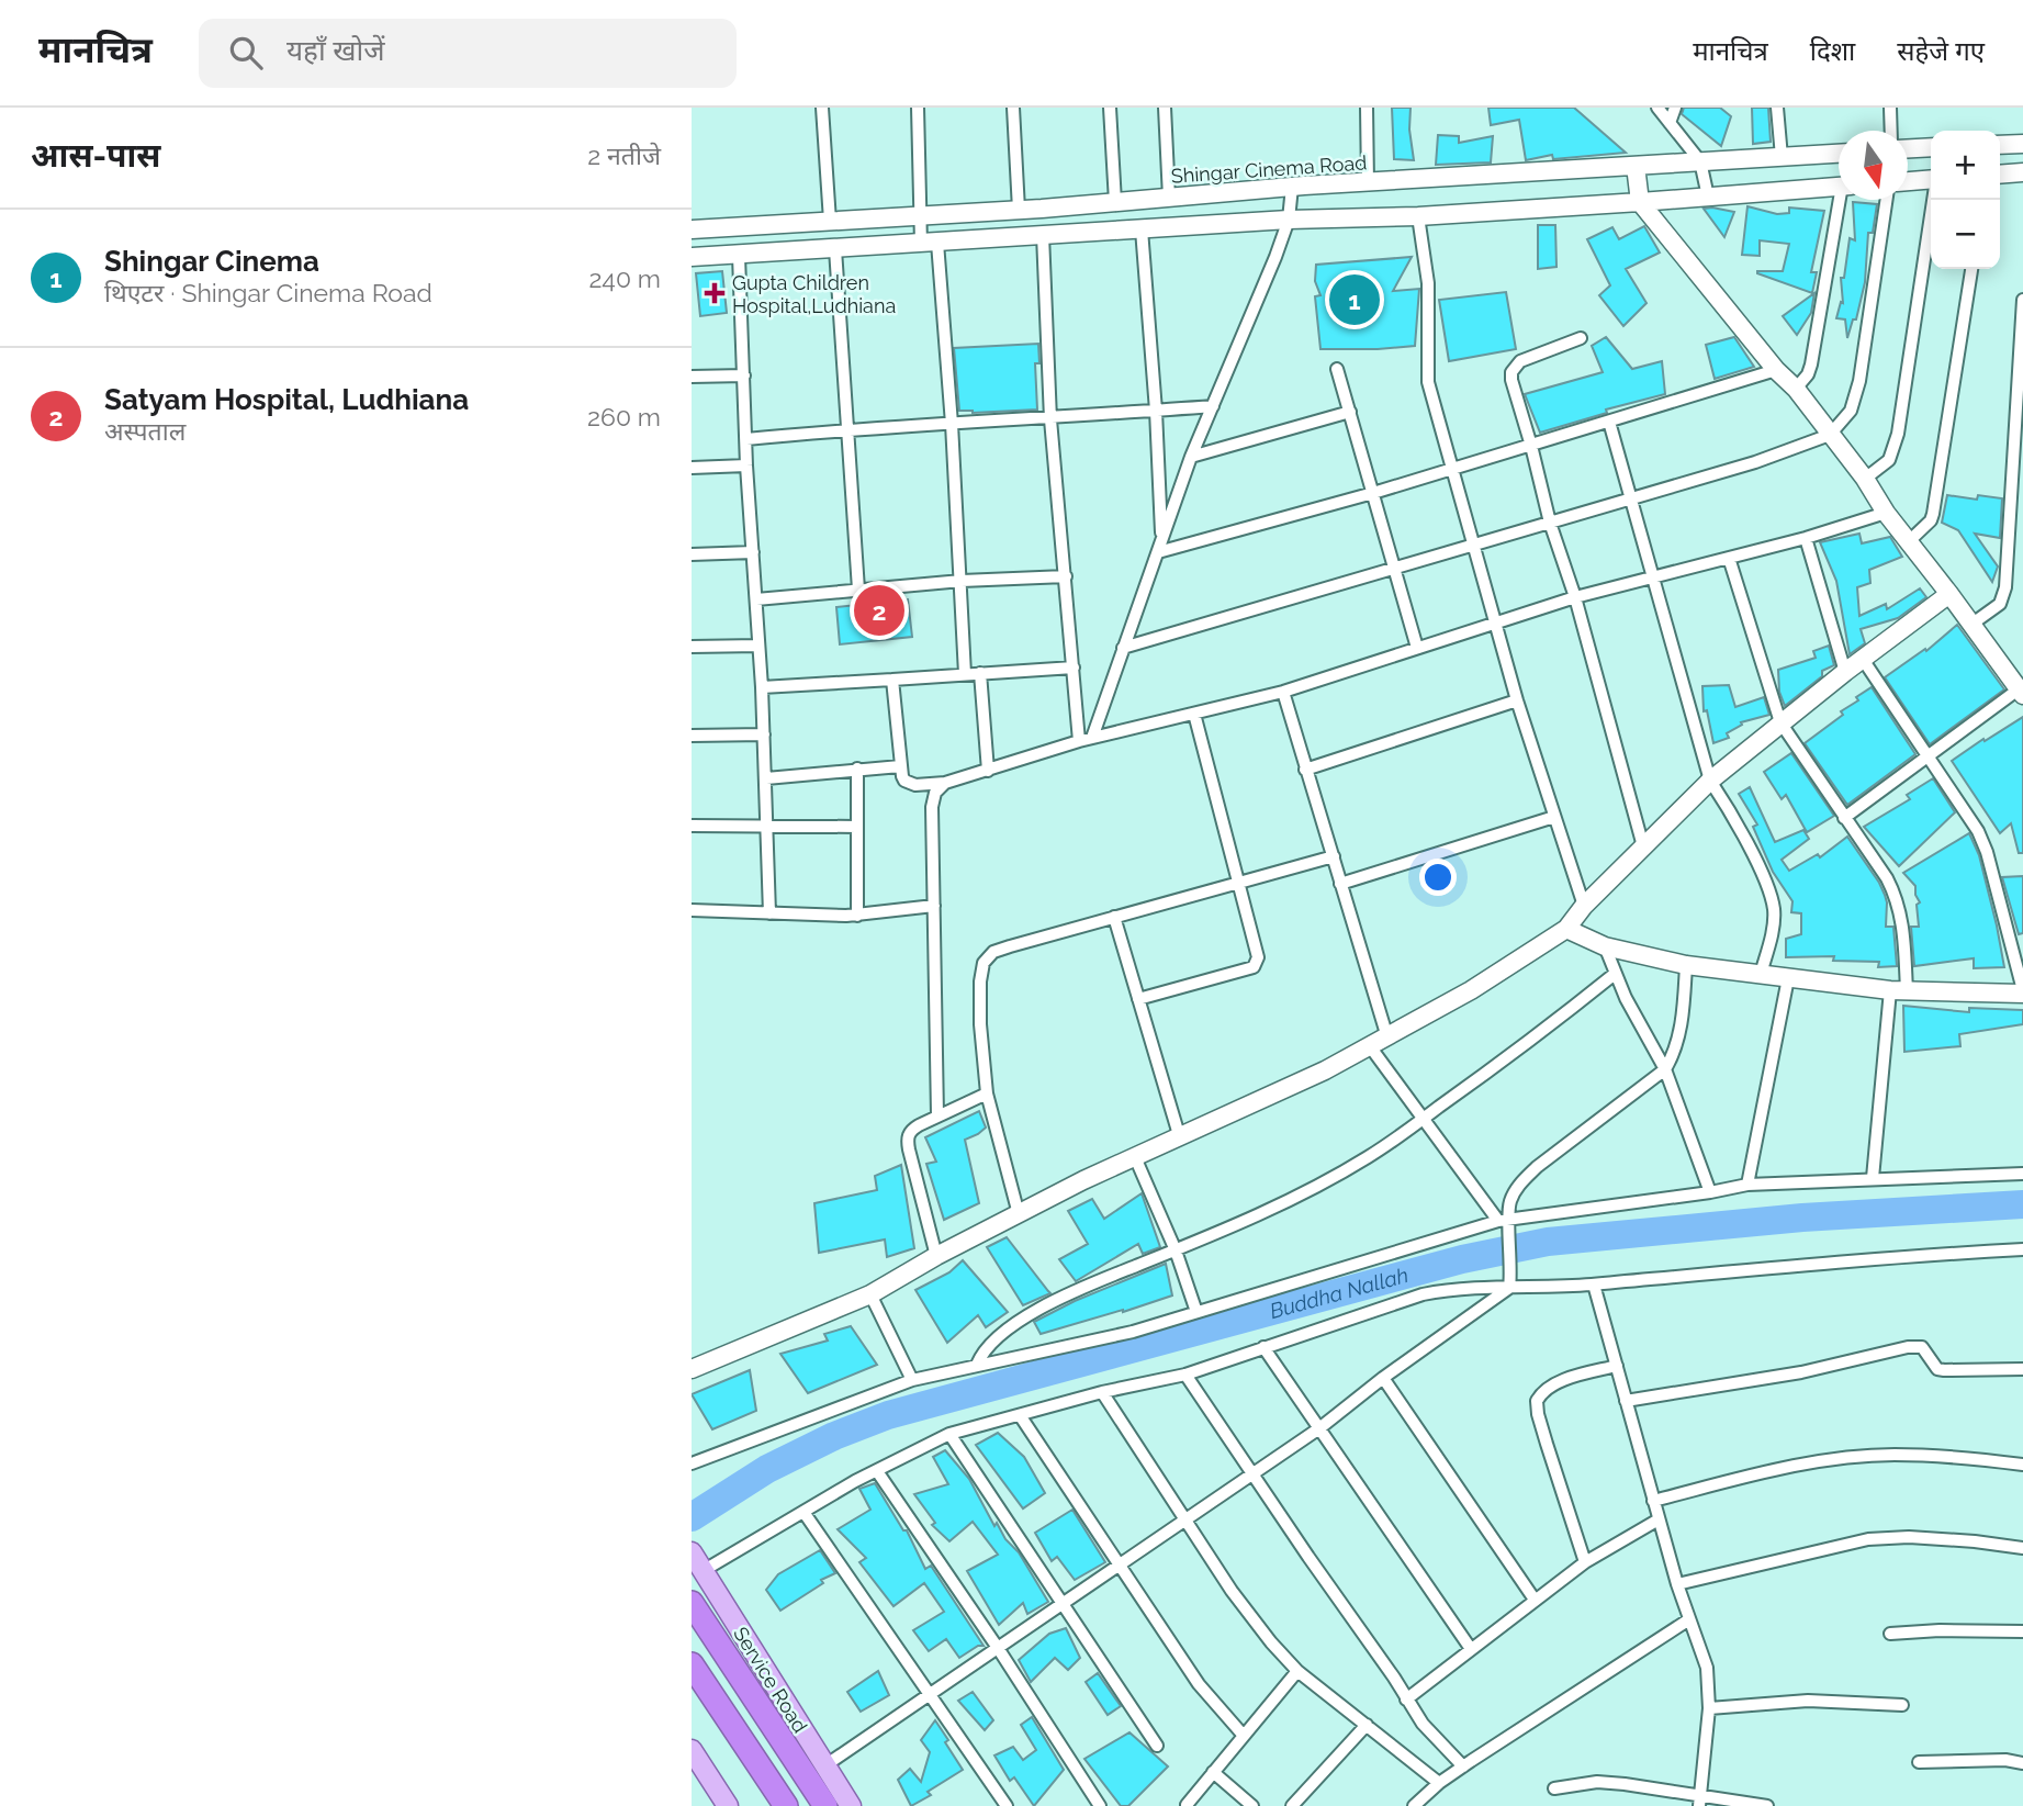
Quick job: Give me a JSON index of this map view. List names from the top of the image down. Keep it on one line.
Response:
{"streets":{"main road":["Service Road"],"street":["Shingar Cinema Road"]},"water":["Buddha Nallah"],"places":{"health":["Gupta Children Hospital,Ludhiana"]},"north":"bottom","page":{"header":"मानचित्र","search":"यहाँ खोजें","nav":["मानचित्र","दिशा","सहेजे गए"],"heading":["आस-पास","2 नतीजे"],"map_buttons":["+","−"],"list":[{"mark":"1","name":"Shingar Cinema","note":"थिएटर · Shingar Cinema Road","value":"240 m"},{"mark":"2","name":"Satyam Hospital, Ludhiana","note":"अस्पताल","value":"260 m"}],"pins":["1","2"]}}
